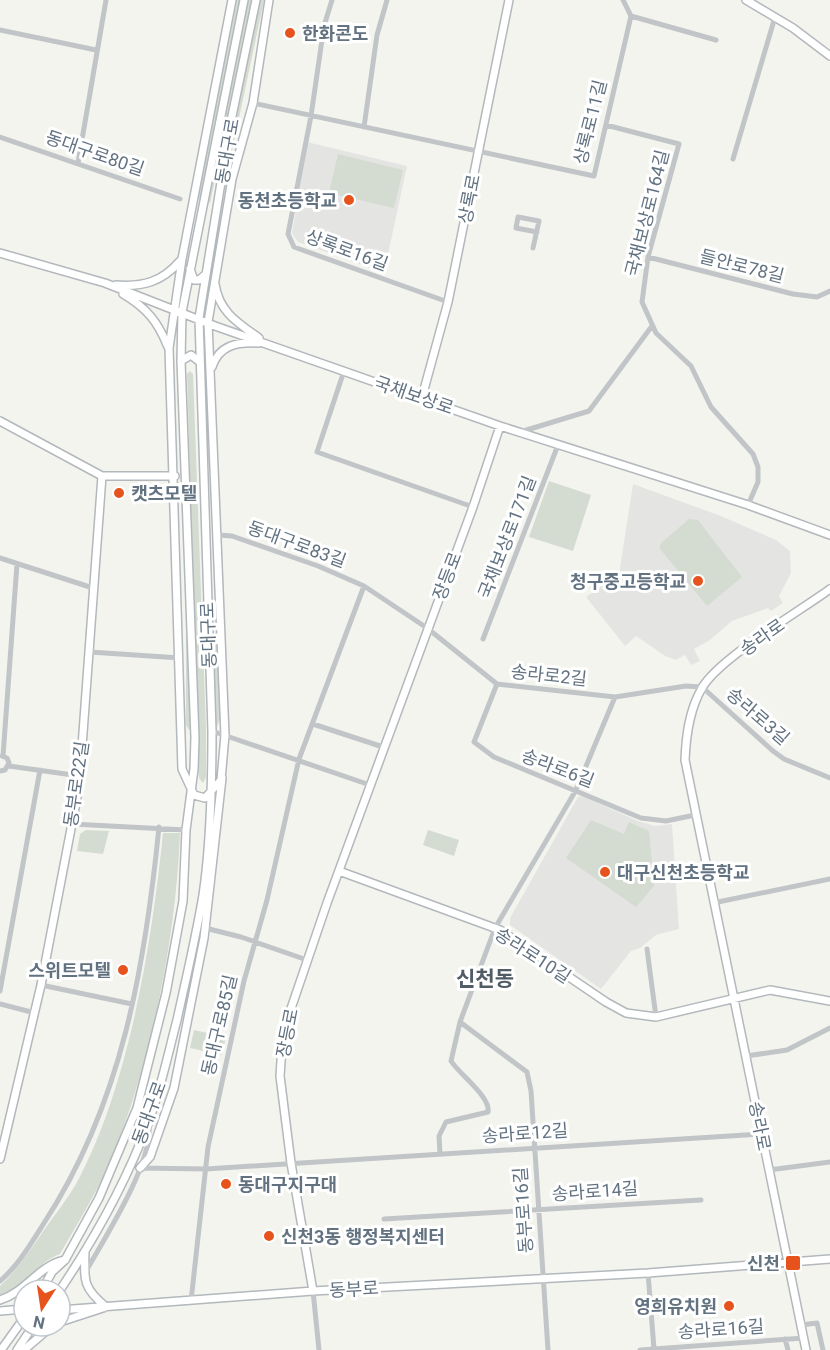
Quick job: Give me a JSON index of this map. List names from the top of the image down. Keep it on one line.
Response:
{"streets":{"main road":["동대구로","상록로","국채보상로","장등로","송라로","동부로22길","송라로10길","동부로"],"street":["상록로11길","동대구로80길","국채보상로164길","상록로16길","들안로78길","국채보상로171길","동대구로83길","송라로2길","송라로3길","송라로6길","동대구로85길","송라로12길","송라로14길","동부로16길","송라로16길"]},"crossings":[["상록로11길","상록로"],["상록로11길","국채보상로164길"],["동대구로","국채보상로"],["동대구로","동대구로83길"],["동대구로","송라로12길"],["상록로","상록로16길"],["상록로","국채보상로"],["국채보상로164길","들안로78길"],["국채보상로164길","국채보상로"],["국채보상로","국채보상로171길"],["국채보상로","장등로"],["동대구로83길","장등로"],["동대구로83길","송라로2길"],["동대구로83길","동대구로85길"],["장등로","송라로2길"],["장등로","송라로10길"],["장등로","송라로12길"],["장등로","동부로"],["송라로","송라로2길"],["송라로","송라로3길"],["송라로","송라로6길"],["송라로","송라로10길"],["송라로","송라로12길"],["송라로","동부로"],["송라로","송라로16길"],["송라로2길","송라로3길"],["송라로2길","송라로6길"],["동대구로85길","송라로12길"],["동대구로85길","동부로"],["송라로12길","동부로16길"],["송라로14길","동부로16길"],["동부로16길","동부로"]],"districts":["신천동"],"places":{"other":["한화콘도","동천초등학교","캣츠모텔","청구중고등학교","대구신천초등학교","스위트모텔","동대구지구대","신천3동 행정복지센터","영희유치원"],"transit":["신천"]},"north":"bottom"}
